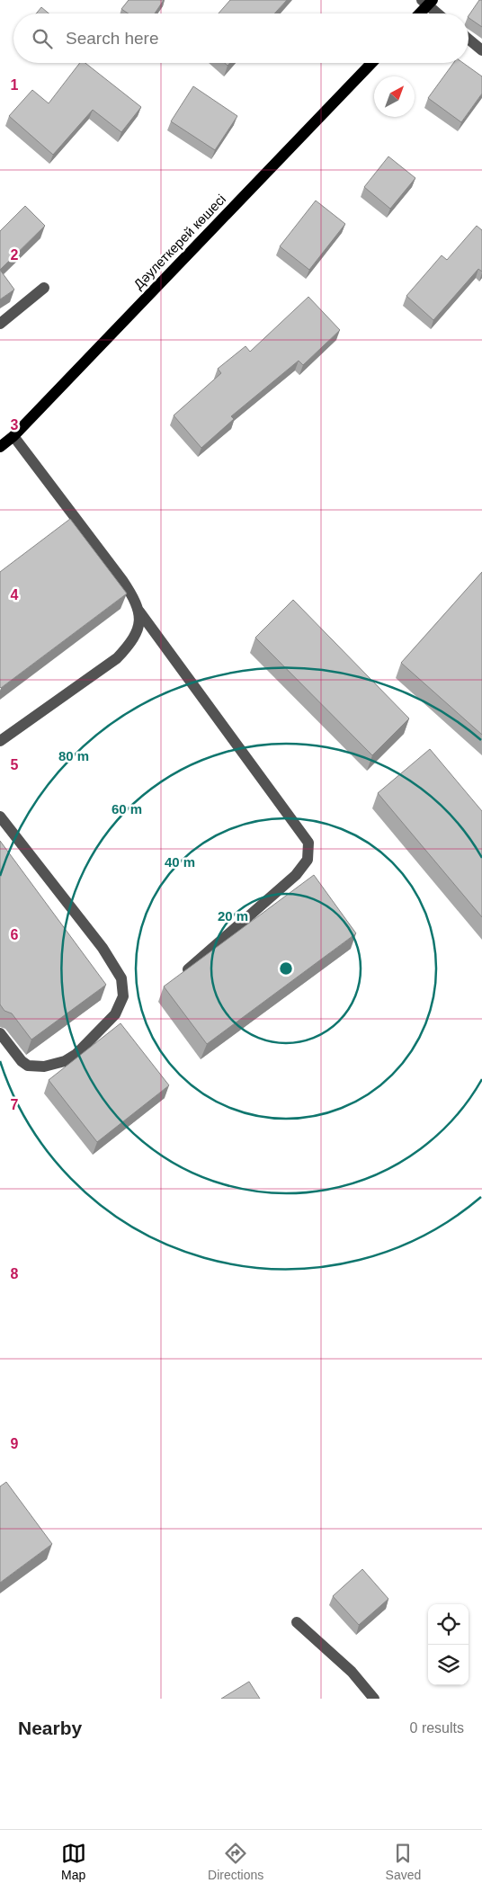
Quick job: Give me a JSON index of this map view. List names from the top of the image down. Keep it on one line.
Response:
{"streets":{"main road":["Дәулеткерей көшесі"]},"north":"top right","page":{"search":"Search here","heading":["Nearby","0 results"],"nav":["Map","Directions","Saved"]},"grid":{"rows":["1","2","3","4","5","6","7","8","9"]},"rings":["80 m","60 m","40 m","20 m"]}
